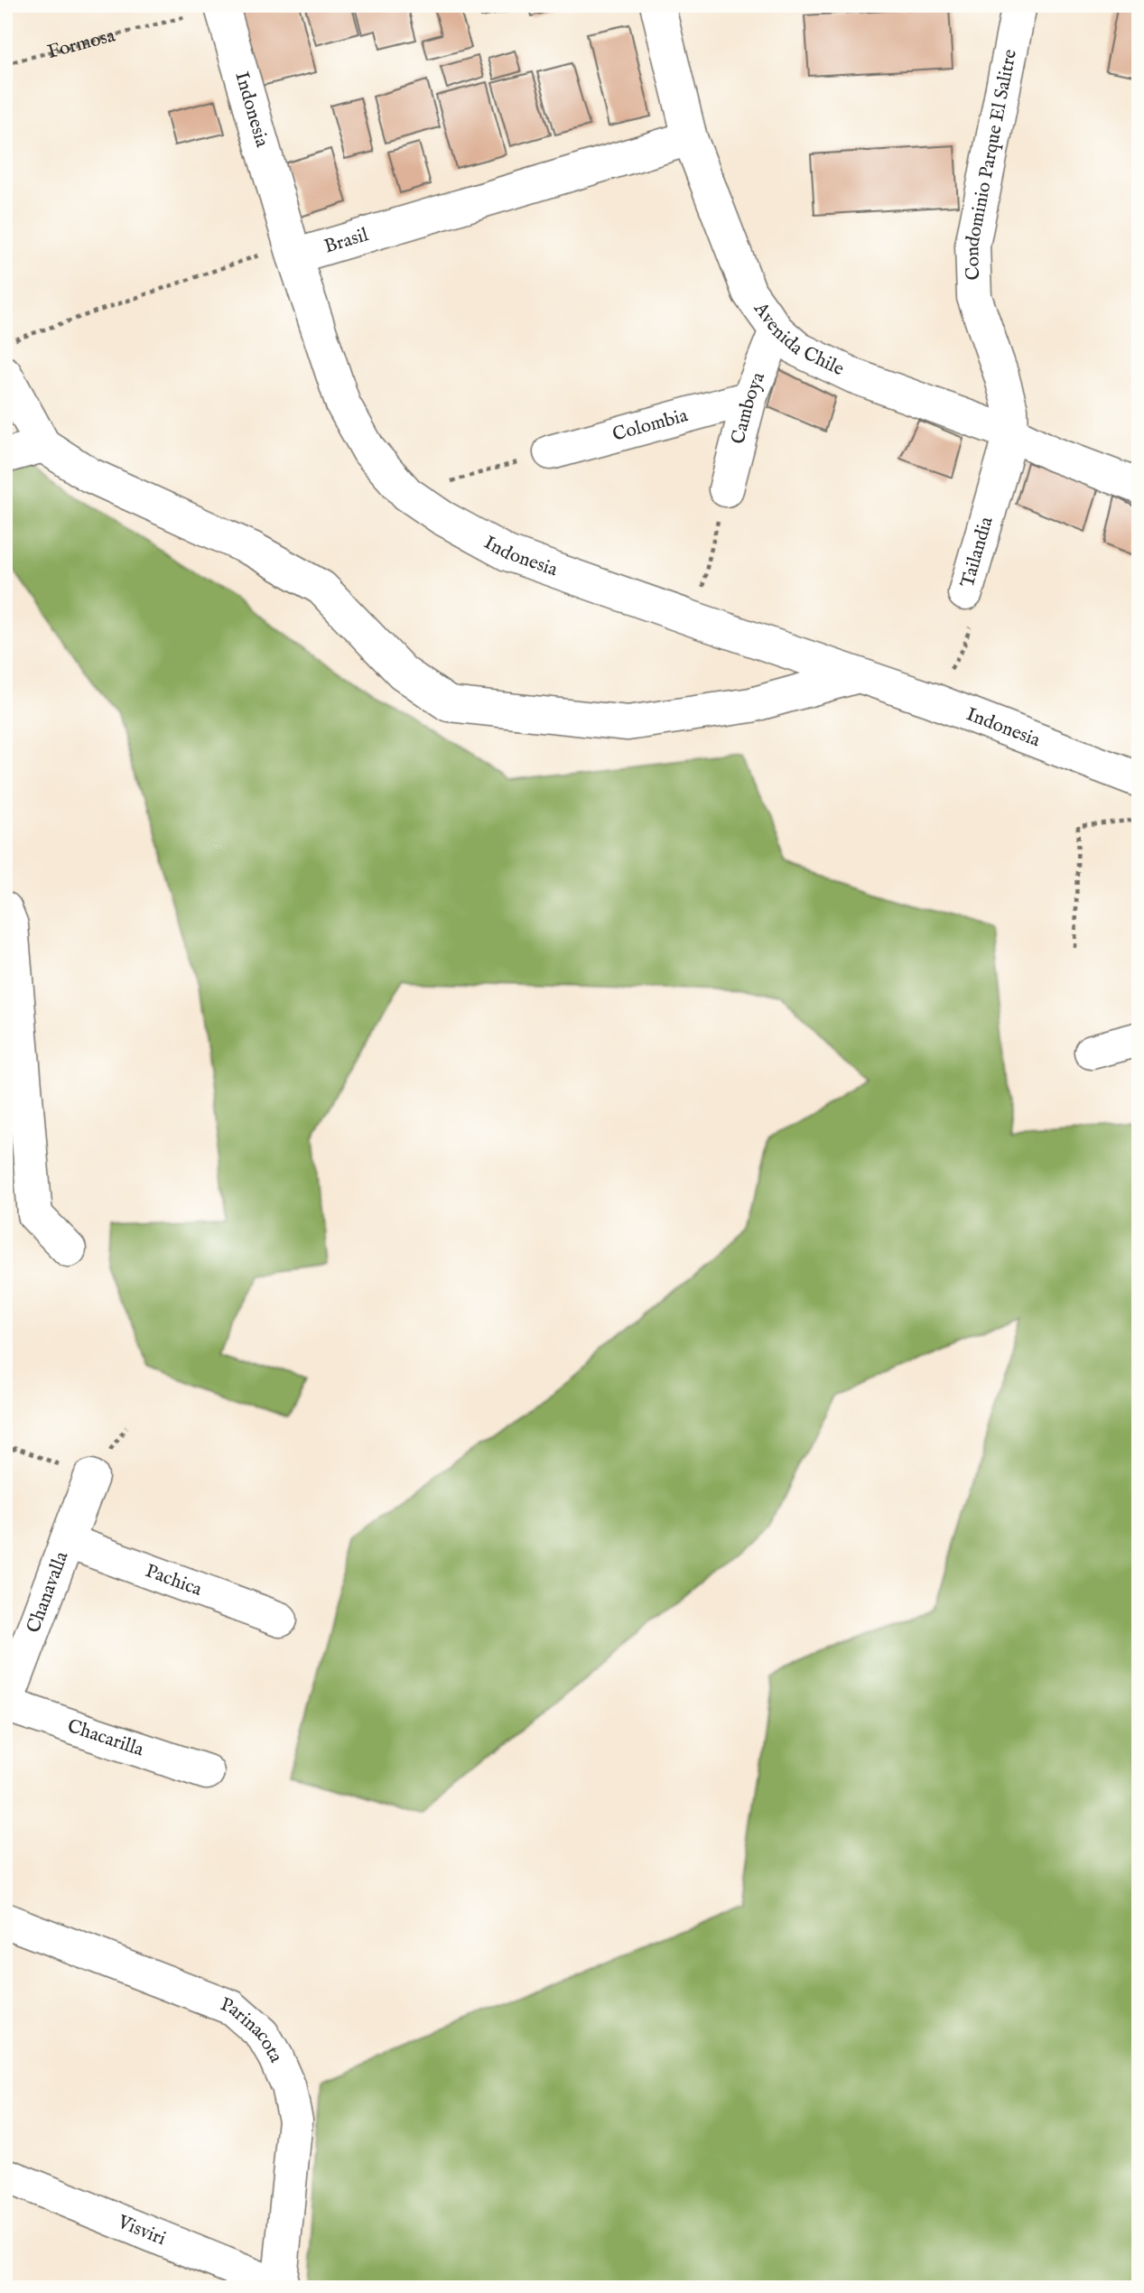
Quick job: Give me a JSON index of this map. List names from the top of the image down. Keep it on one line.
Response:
{"streets":{"street":["Indonesia","Condominio Parque El Salitre","Brasil","Avenida Chile","Camboya","Colombia","Tailandia","Pachica","Chanavalla","Chacarilla","Parinacota","Visviri"],"path":["Formosa"]},"crossings":[["Formosa","Indonesia"],["Indonesia","Brasil"],["Indonesia","Tailandia"],["Condominio Parque El Salitre","Avenida Chile"],["Condominio Parque El Salitre","Tailandia"],["Brasil","Avenida Chile"],["Avenida Chile","Camboya"],["Avenida Chile","Tailandia"],["Camboya","Colombia"],["Pachica","Chanavalla"],["Chanavalla","Chacarilla"],["Parinacota","Visviri"]]}
